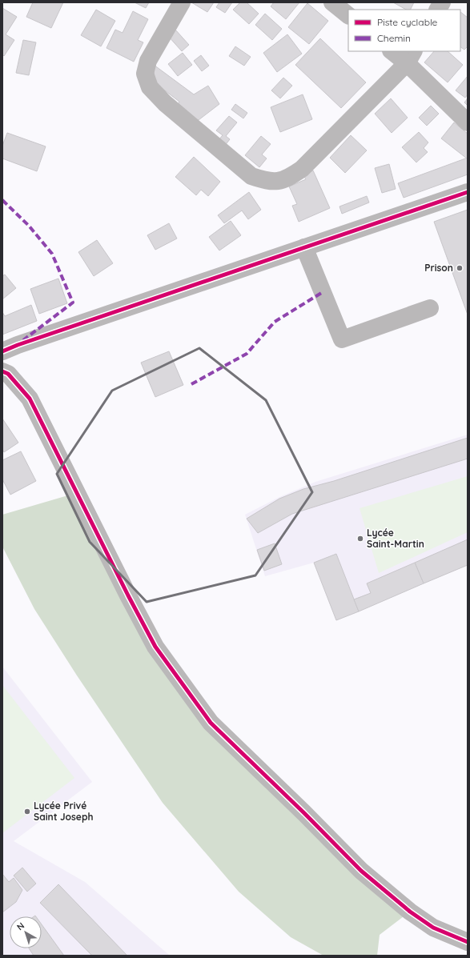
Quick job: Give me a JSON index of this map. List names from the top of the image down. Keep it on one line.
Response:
{"places":["Prison","Lycée Saint-Martin","Lycée Privé Saint Joseph"],"legend":["Piste cyclable","Chemin"],"north":"top left"}
